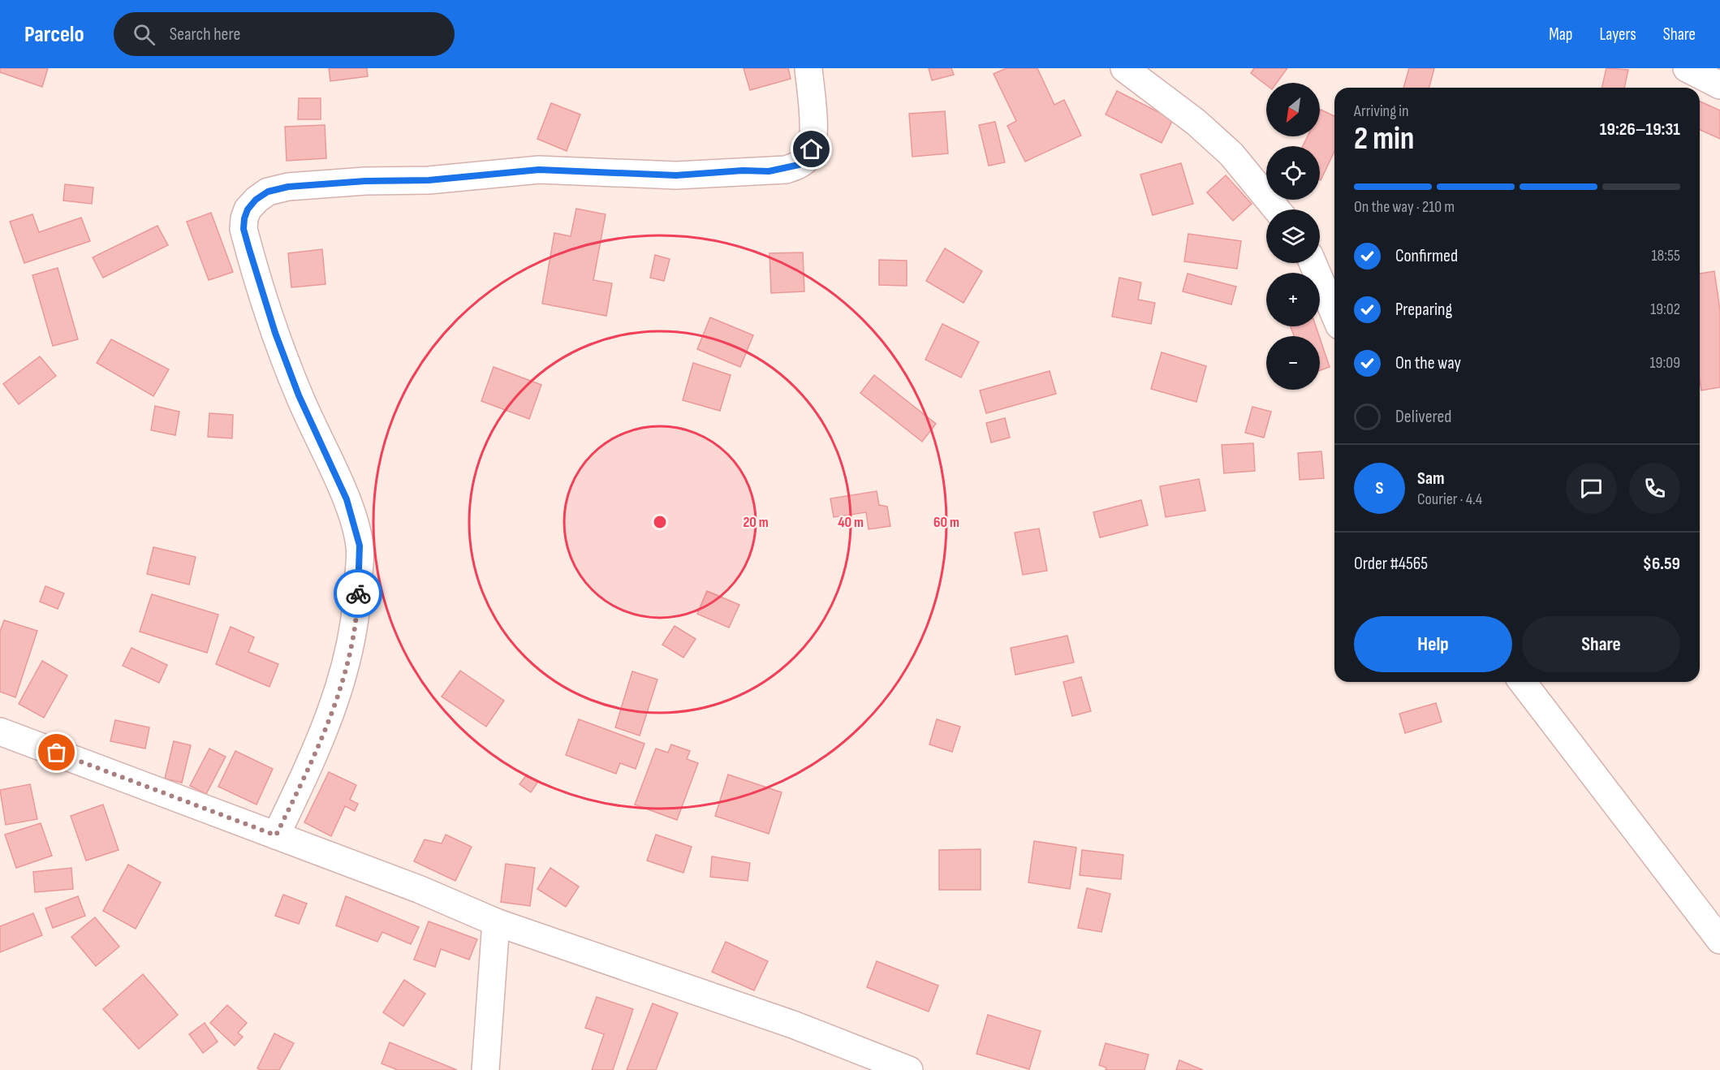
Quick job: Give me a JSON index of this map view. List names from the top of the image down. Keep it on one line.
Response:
{"north":"bottom left","page":{"header":"Parcelo","search":"Search here","nav":["Map","Layers","Share"],"map_buttons":["+","−"],"heading":["2 min","Arriving in","19:26–19:31"],"panel":["Sam","Courier · 4.4","Order #4565","$6.59"],"bar":"On the way · 210 m","list":[["Confirmed","18:55"],["Preparing","19:02"],["On the way","19:09"],"Delivered"],"round":"S","buttons":["Help","Share"]},"rings":["20 m","40 m","60 m"]}
